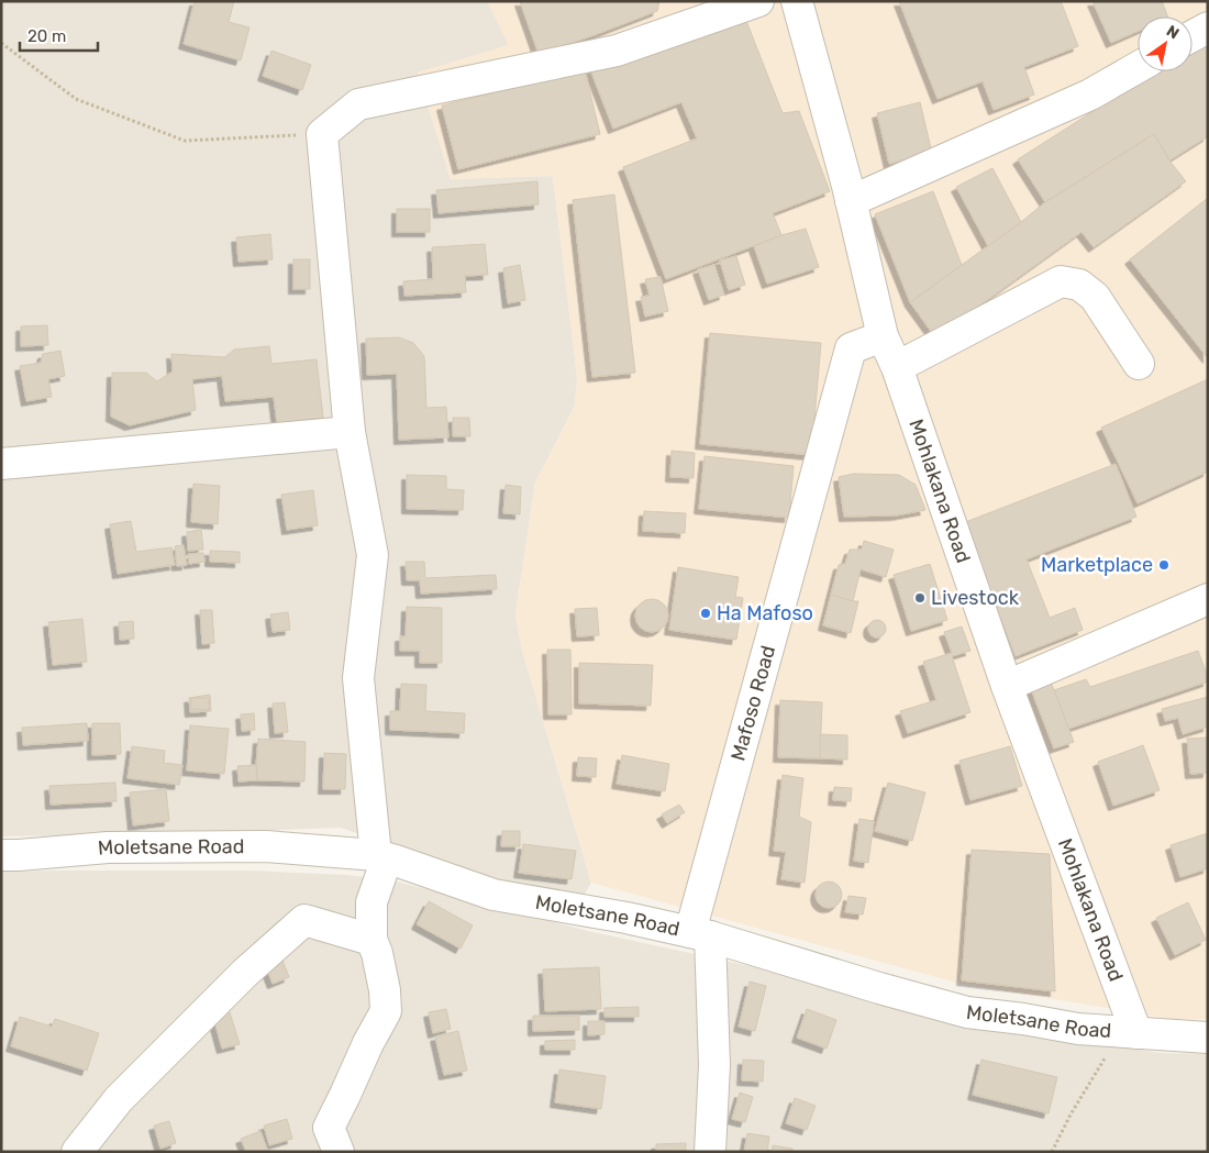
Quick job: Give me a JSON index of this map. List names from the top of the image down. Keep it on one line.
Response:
{"streets":{"street":["Mohlakana Road","Mafoso Road","Moletsane Road"]},"crossings":[["Mohlakana Road","Mafoso Road"],["Mohlakana Road","Moletsane Road"],["Mafoso Road","Moletsane Road"]],"places":["Marketplace","Livestock","Ha Mafoso"],"scale_bar":"20 m","north":"top right"}
